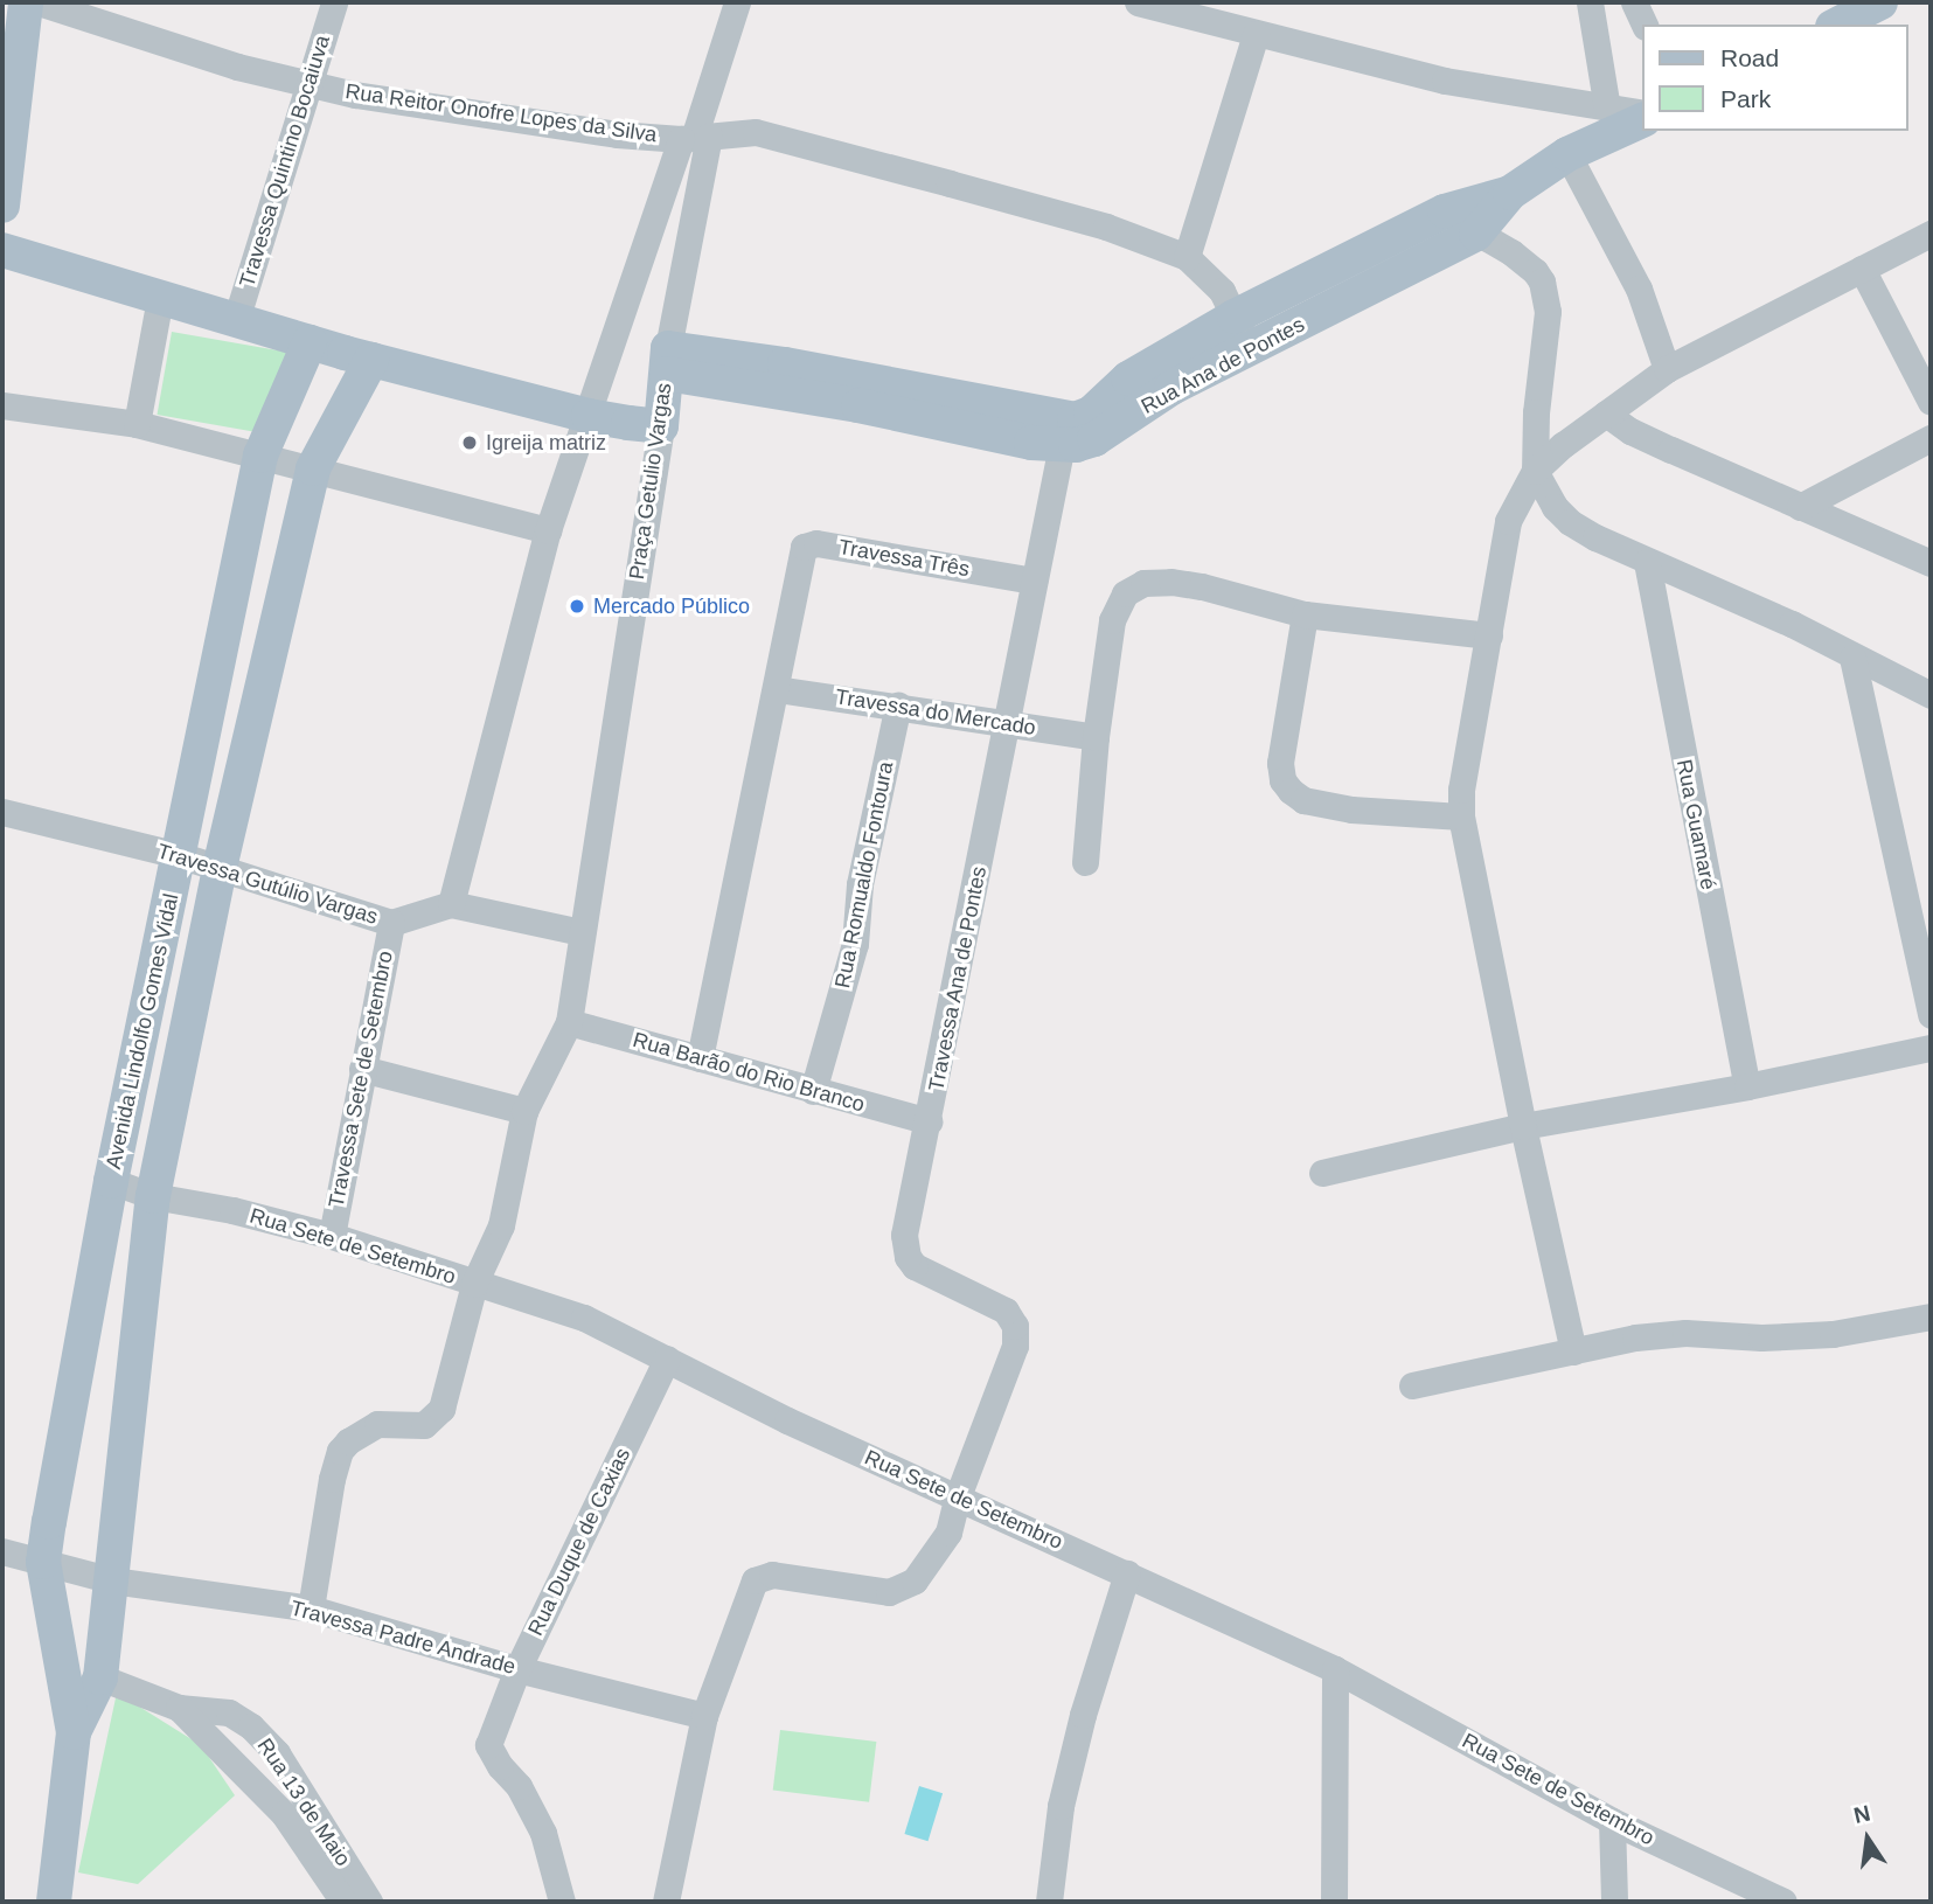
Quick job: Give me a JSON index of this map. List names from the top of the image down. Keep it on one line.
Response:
{"streets":{"main road":["Rua Ana de Pontes","Praça Getulio Vargas","Avenida Lindolfo Gomes Vidal"],"street":["Rua Reitor Onofre Lopes da Silva","Travessa Quintino Bocaiuva","Travessa Três","Travessa do Mercado","Rua Guamaré","Rua Romualdo Fontoura","Travessa Gutúlio Vargas","Travessa Ana de Pontes","Rua Barão do Rio Branco","Travessa Sete de Setembro","Rua Sete de Setembro","Rua Duque de Caxias","Travessa Padre Andrade","Rua 13 de Maio"]},"crossings":[["Rua Reitor Onofre Lopes da Silva","Travessa Quintino Bocaiuva"],["Rua Reitor Onofre Lopes da Silva","Rua Ana de Pontes"],["Rua Reitor Onofre Lopes da Silva","Praça Getulio Vargas"],["Rua Ana de Pontes","Praça Getulio Vargas"],["Rua Ana de Pontes","Travessa Ana de Pontes"],["Praça Getulio Vargas","Travessa Gutúlio Vargas"],["Praça Getulio Vargas","Rua Barão do Rio Branco"],["Praça Getulio Vargas","Rua Sete de Setembro"],["Praça Getulio Vargas","Travessa Padre Andrade"],["Travessa Três","Travessa do Mercado"],["Travessa Três","Travessa Ana de Pontes"],["Travessa do Mercado","Rua Romualdo Fontoura"],["Travessa do Mercado","Travessa Ana de Pontes"],["Rua Romualdo Fontoura","Rua Barão do Rio Branco"],["Travessa Gutúlio Vargas","Avenida Lindolfo Gomes Vidal"],["Travessa Gutúlio Vargas","Travessa Sete de Setembro"],["Travessa Ana de Pontes","Rua Barão do Rio Branco"],["Travessa Ana de Pontes","Rua Sete de Setembro"],["Avenida Lindolfo Gomes Vidal","Rua Sete de Setembro"],["Avenida Lindolfo Gomes Vidal","Travessa Padre Andrade"],["Avenida Lindolfo Gomes Vidal","Rua 13 de Maio"],["Travessa Sete de Setembro","Rua Sete de Setembro"],["Rua Sete de Setembro","Rua Duque de Caxias"],["Rua Duque de Caxias","Travessa Padre Andrade"]],"places":["Igreija matriz","Mercado Público"],"legend":["Road","Park"],"north":"top"}
